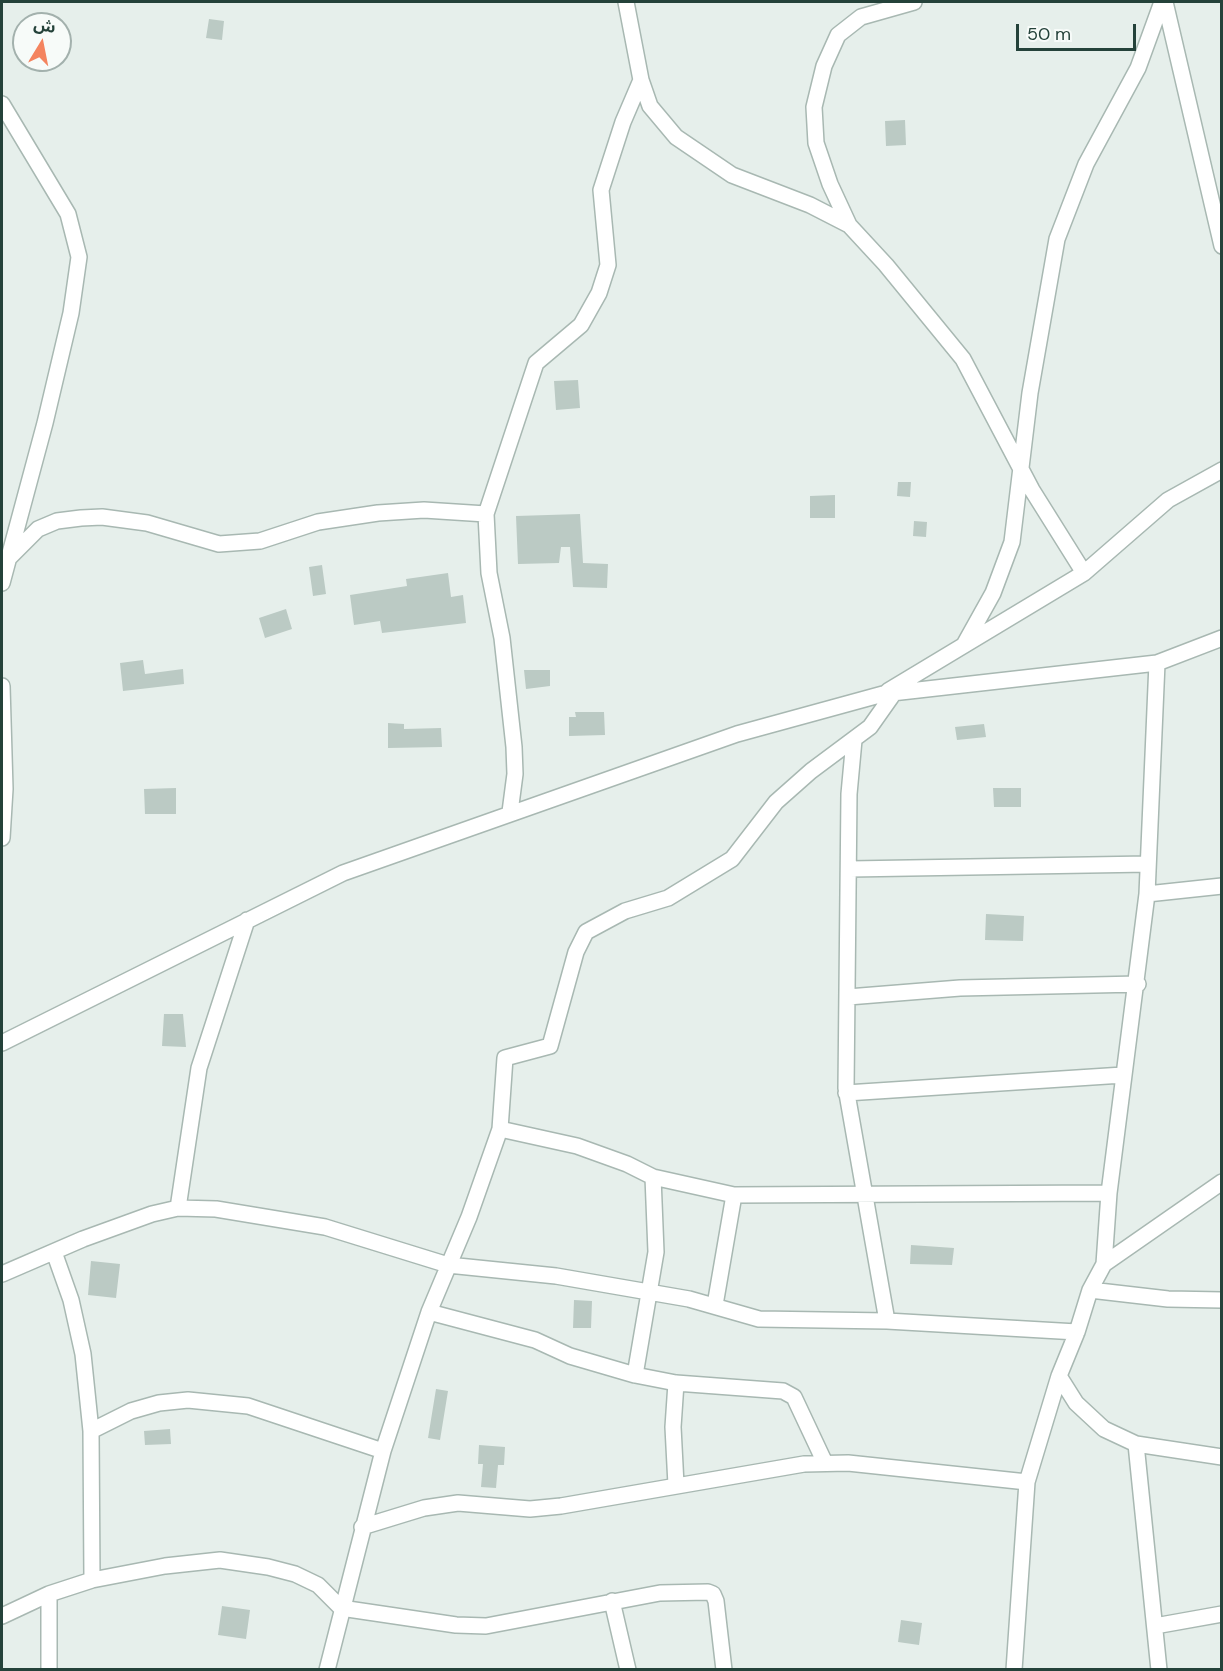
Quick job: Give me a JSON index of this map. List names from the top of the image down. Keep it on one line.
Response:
{"scale_bar":"50 m","north":"top"}
